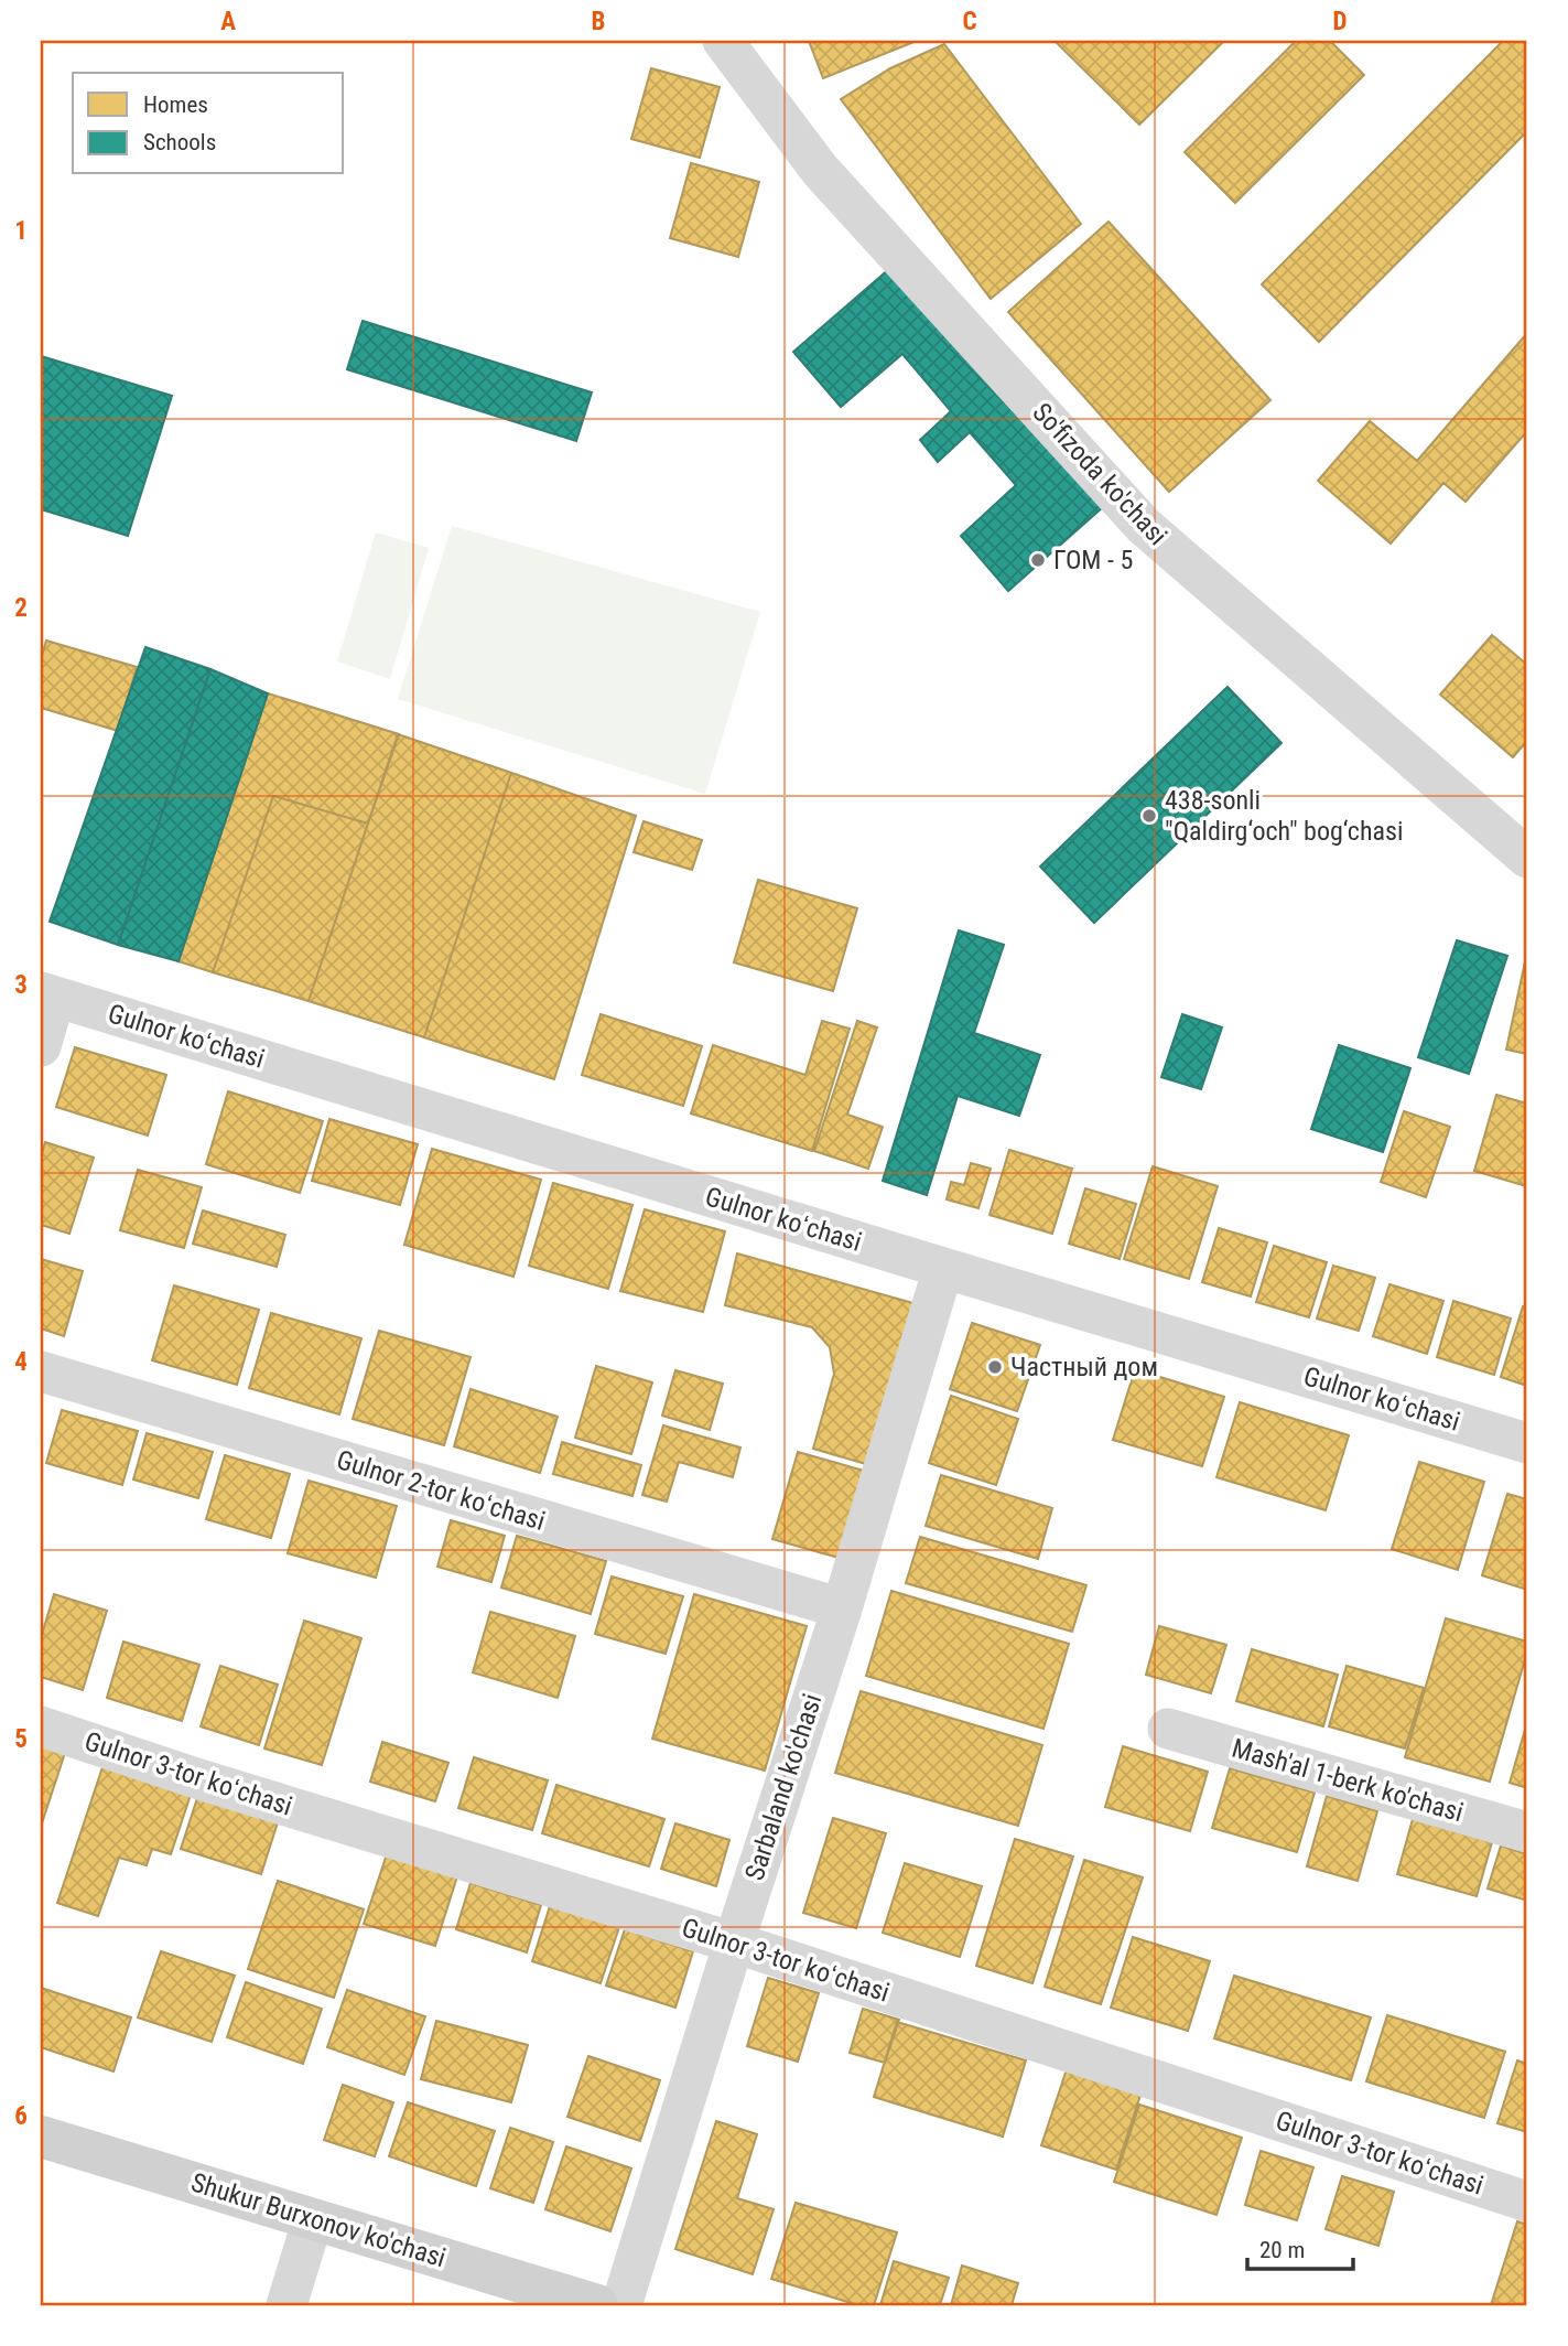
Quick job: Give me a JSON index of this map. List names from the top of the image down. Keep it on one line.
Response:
{"streets":{"street":["So'fizoda ko'chasi","Gulnor koʻchasi","Gulnor 2-tor koʻchasi","Gulnor 3-tor koʻchasi","Mash'al 1-berk ko'chasi","Sarbaland ko'chasi","Shukur Burxonov ko'chasi"]},"crossings":[["Gulnor koʻchasi","Sarbaland ko'chasi"],["Gulnor 2-tor koʻchasi","Sarbaland ko'chasi"],["Gulnor 3-tor koʻchasi","Sarbaland ko'chasi"]],"places":["ГОМ - 5","438-sonli \"Qaldirg‘och\" bog‘chasi","Частный дом"],"legend":["Homes","Schools"],"scale_bar":"20 m","grid":{"columns":["A","B","C","D"],"rows":["1","2","3","4","5","6"]}}
